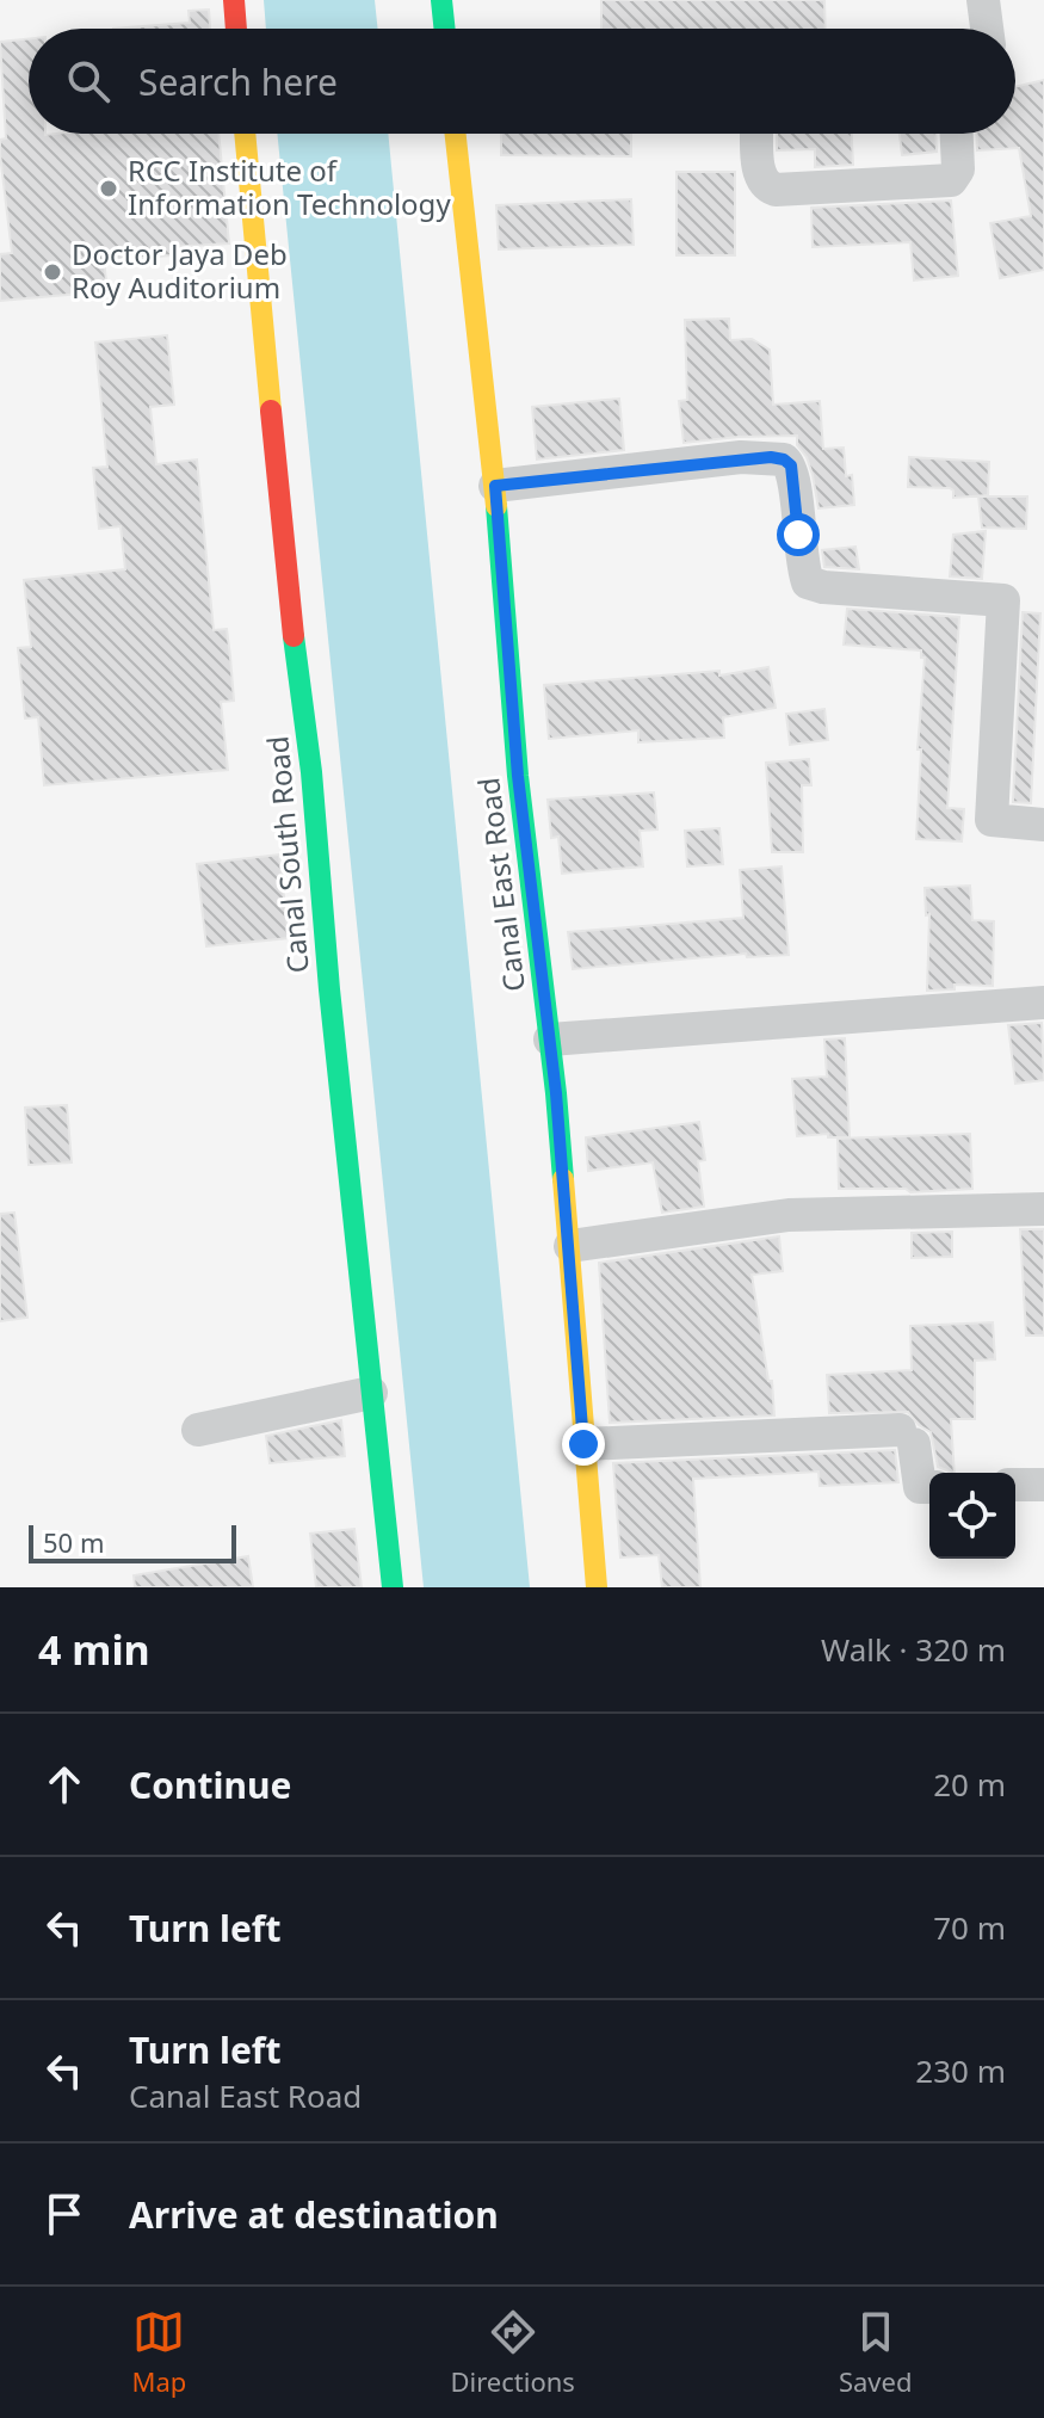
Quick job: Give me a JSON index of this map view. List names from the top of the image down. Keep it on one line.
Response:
{"streets":{"main road":["Canal South Road","Canal East Road"]},"places":["RCC Institute of Information Technology","Doctor Jaya Deb Roy Auditorium"],"scale_bar":"50 m","page":{"search":"Search here","scale":"50 m","heading":["4 min","Walk · 320 m"],"list":[["Continue","20 m"],["Turn left","70 m"],["Turn left","Canal East Road","230 m"],"Arrive at destination"],"nav":["Map","Directions","Saved"]}}
